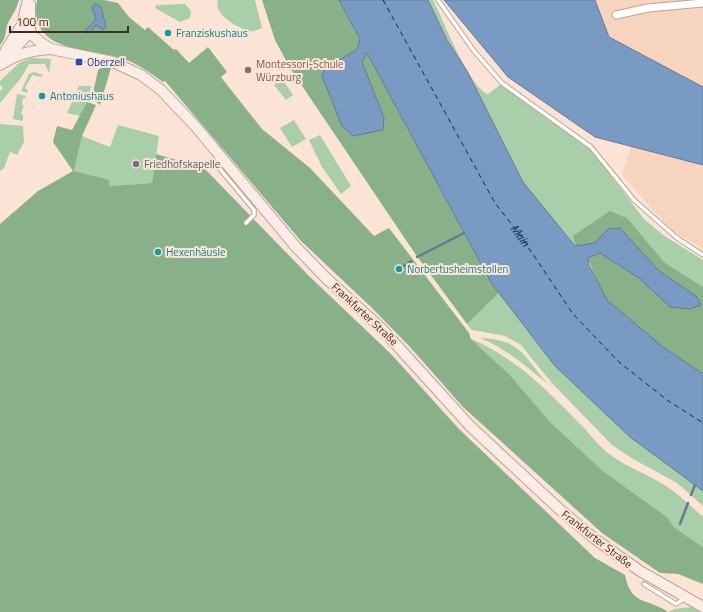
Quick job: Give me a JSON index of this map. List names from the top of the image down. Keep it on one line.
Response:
{"streets":{"main road":["Frankfurter Straße"]},"water":["Main"],"places":{"other":["Franziskushaus","Montessori-Schule Würzburg","Antoniushaus","Friedhofskapelle","Hexenhäusle","Norbertusheimstollen"],"transit":["Oberzell"]},"scale_bar":"100 m"}
